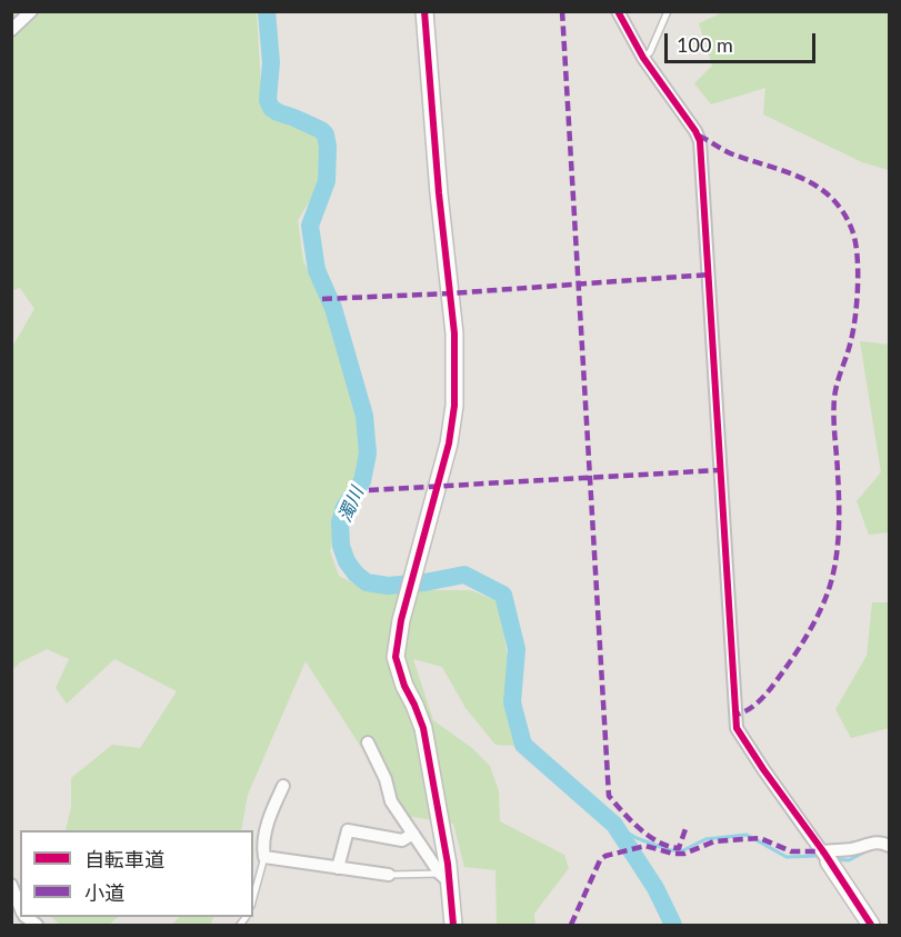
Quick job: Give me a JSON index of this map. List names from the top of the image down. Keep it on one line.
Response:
{"water":["濁川"],"legend":["自転車道","小道"],"scale_bar":"100 m"}
